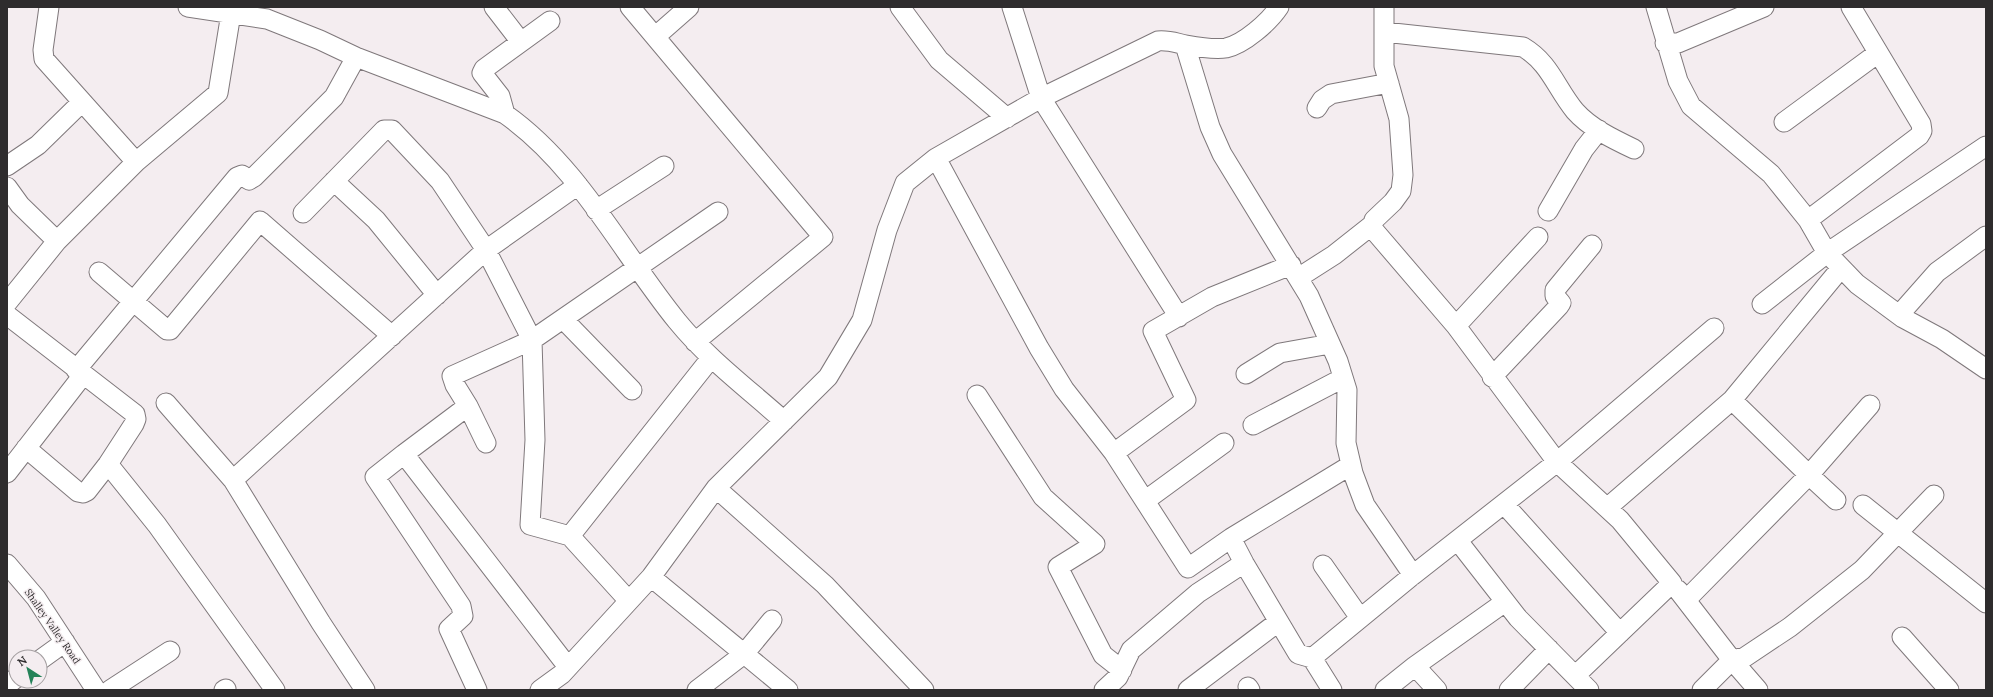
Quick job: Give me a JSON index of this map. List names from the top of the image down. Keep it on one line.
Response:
{"streets":{"street":["Shalley Valley Road"]},"north":"top left"}
